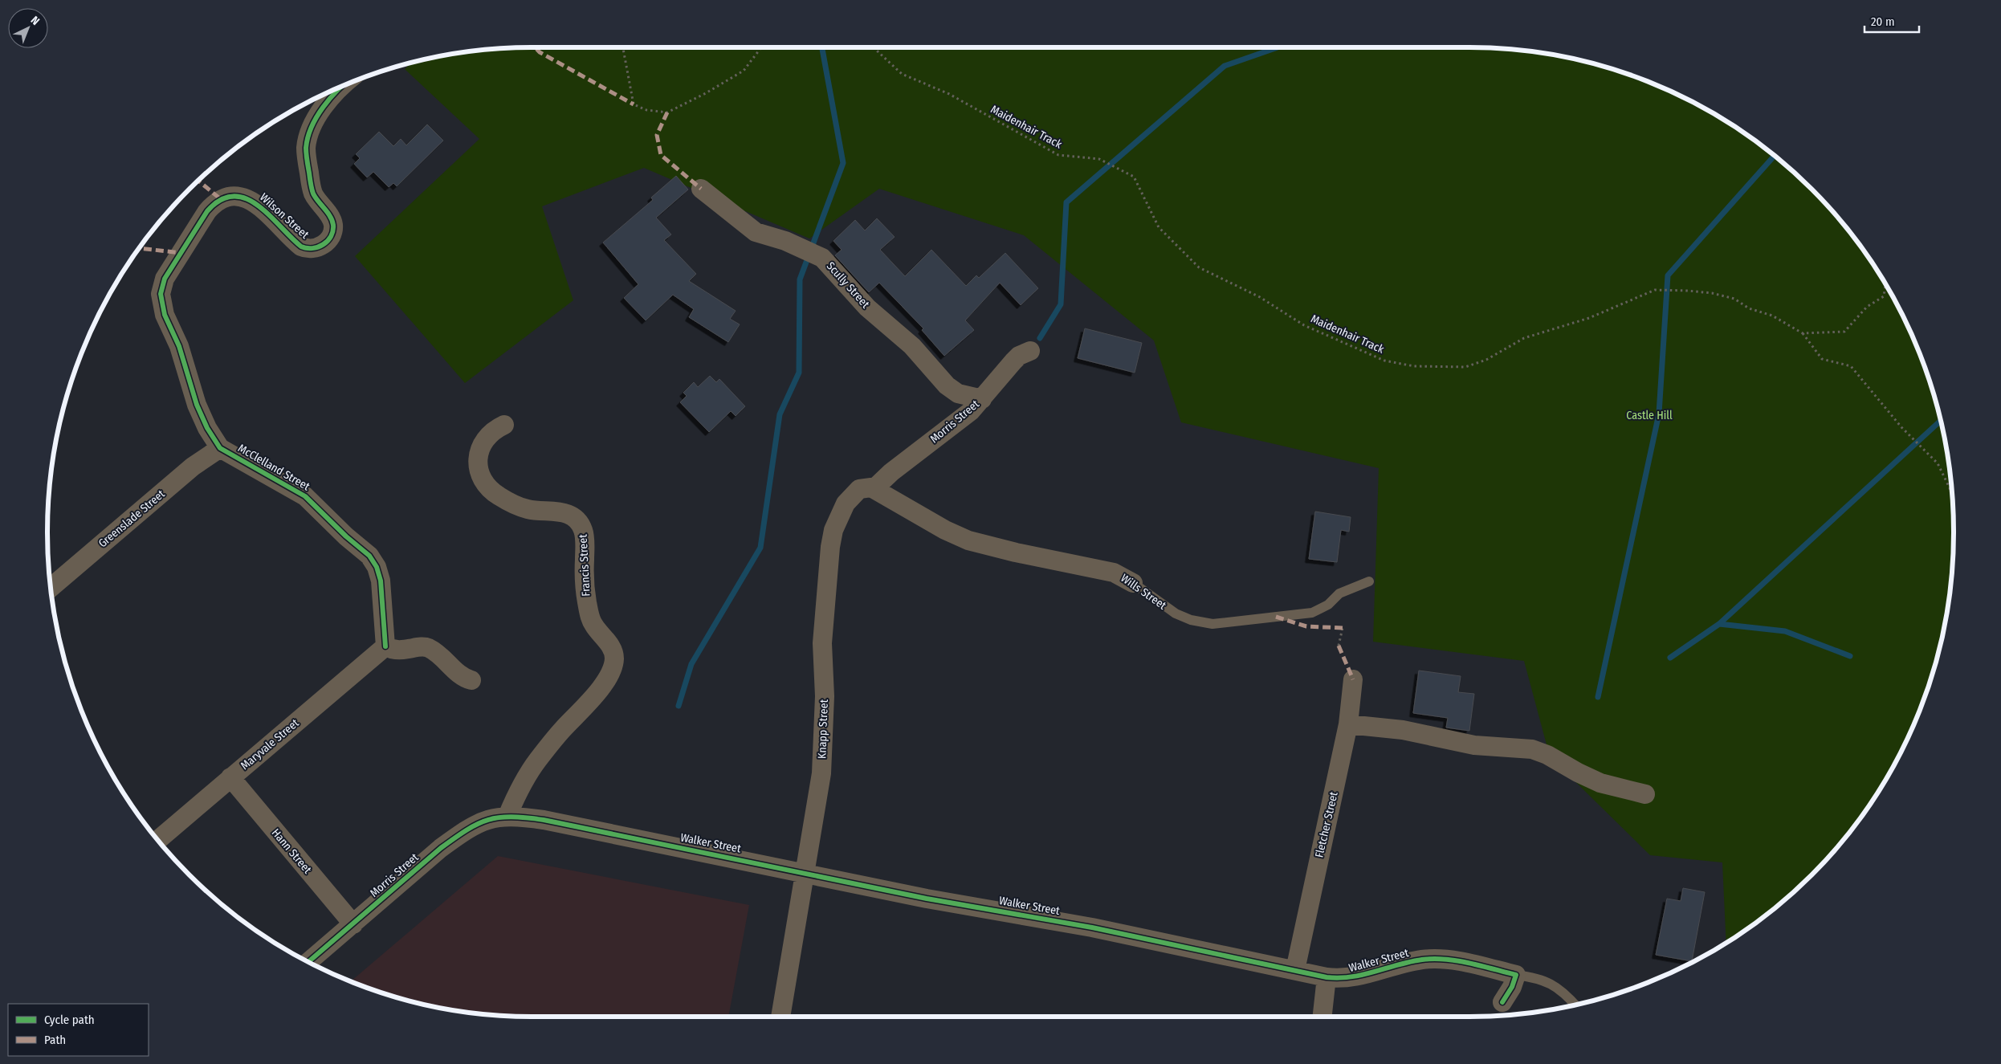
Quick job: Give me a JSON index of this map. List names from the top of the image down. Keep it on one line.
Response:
{"streets":{"street":["Wilson Street","Scully Street","Morris Street","McClelland Street","Greenslade Street","Francis Street","Wills Street","Knapp Street","Maryvale Street","Fletcher Street","Walker Street","Hann Street"],"path":["Maidenhair Track"]},"crossings":[["Wilson Street","McClelland Street"],["Scully Street","Morris Street"],["Morris Street","Francis Street"],["Morris Street","Wills Street"],["Morris Street","Knapp Street"],["Morris Street","Walker Street"],["Morris Street","Hann Street"],["McClelland Street","Greenslade Street"],["McClelland Street","Maryvale Street"],["Francis Street","Walker Street"],["Wills Street","Knapp Street"],["Knapp Street","Walker Street"],["Maryvale Street","Hann Street"],["Fletcher Street","Walker Street"]],"parks":["Castle Hill"],"legend":["Cycle path","Path"],"scale_bar":"20 m","north":"top right"}
